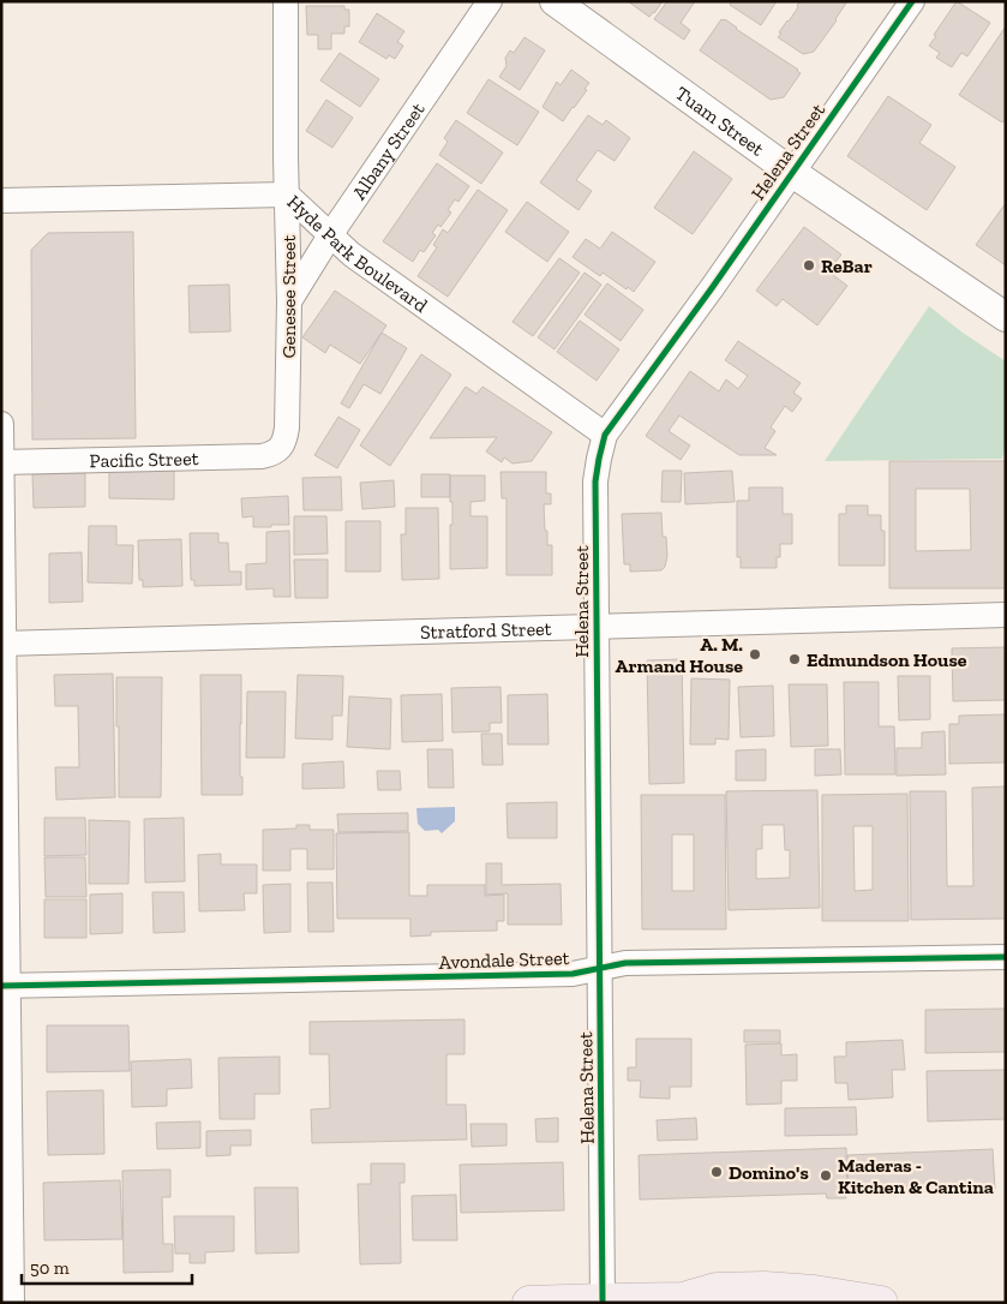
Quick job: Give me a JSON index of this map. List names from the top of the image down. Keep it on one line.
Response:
{"streets":{"street":["Tuam Street","Albany Street","Helena Street","Hyde Park Boulevard","Genesee Street","Pacific Street","Stratford Street","Avondale Street"]},"crossings":[["Tuam Street","Helena Street"],["Albany Street","Hyde Park Boulevard"],["Albany Street","Genesee Street"],["Helena Street","Hyde Park Boulevard"],["Helena Street","Stratford Street"],["Helena Street","Avondale Street"],["Hyde Park Boulevard","Genesee Street"],["Genesee Street","Pacific Street"]],"places":["ReBar","A. M. Armand House","Edmundson House","Domino's","Maderas - Kitchen & Cantina"],"scale_bar":"50 m"}
